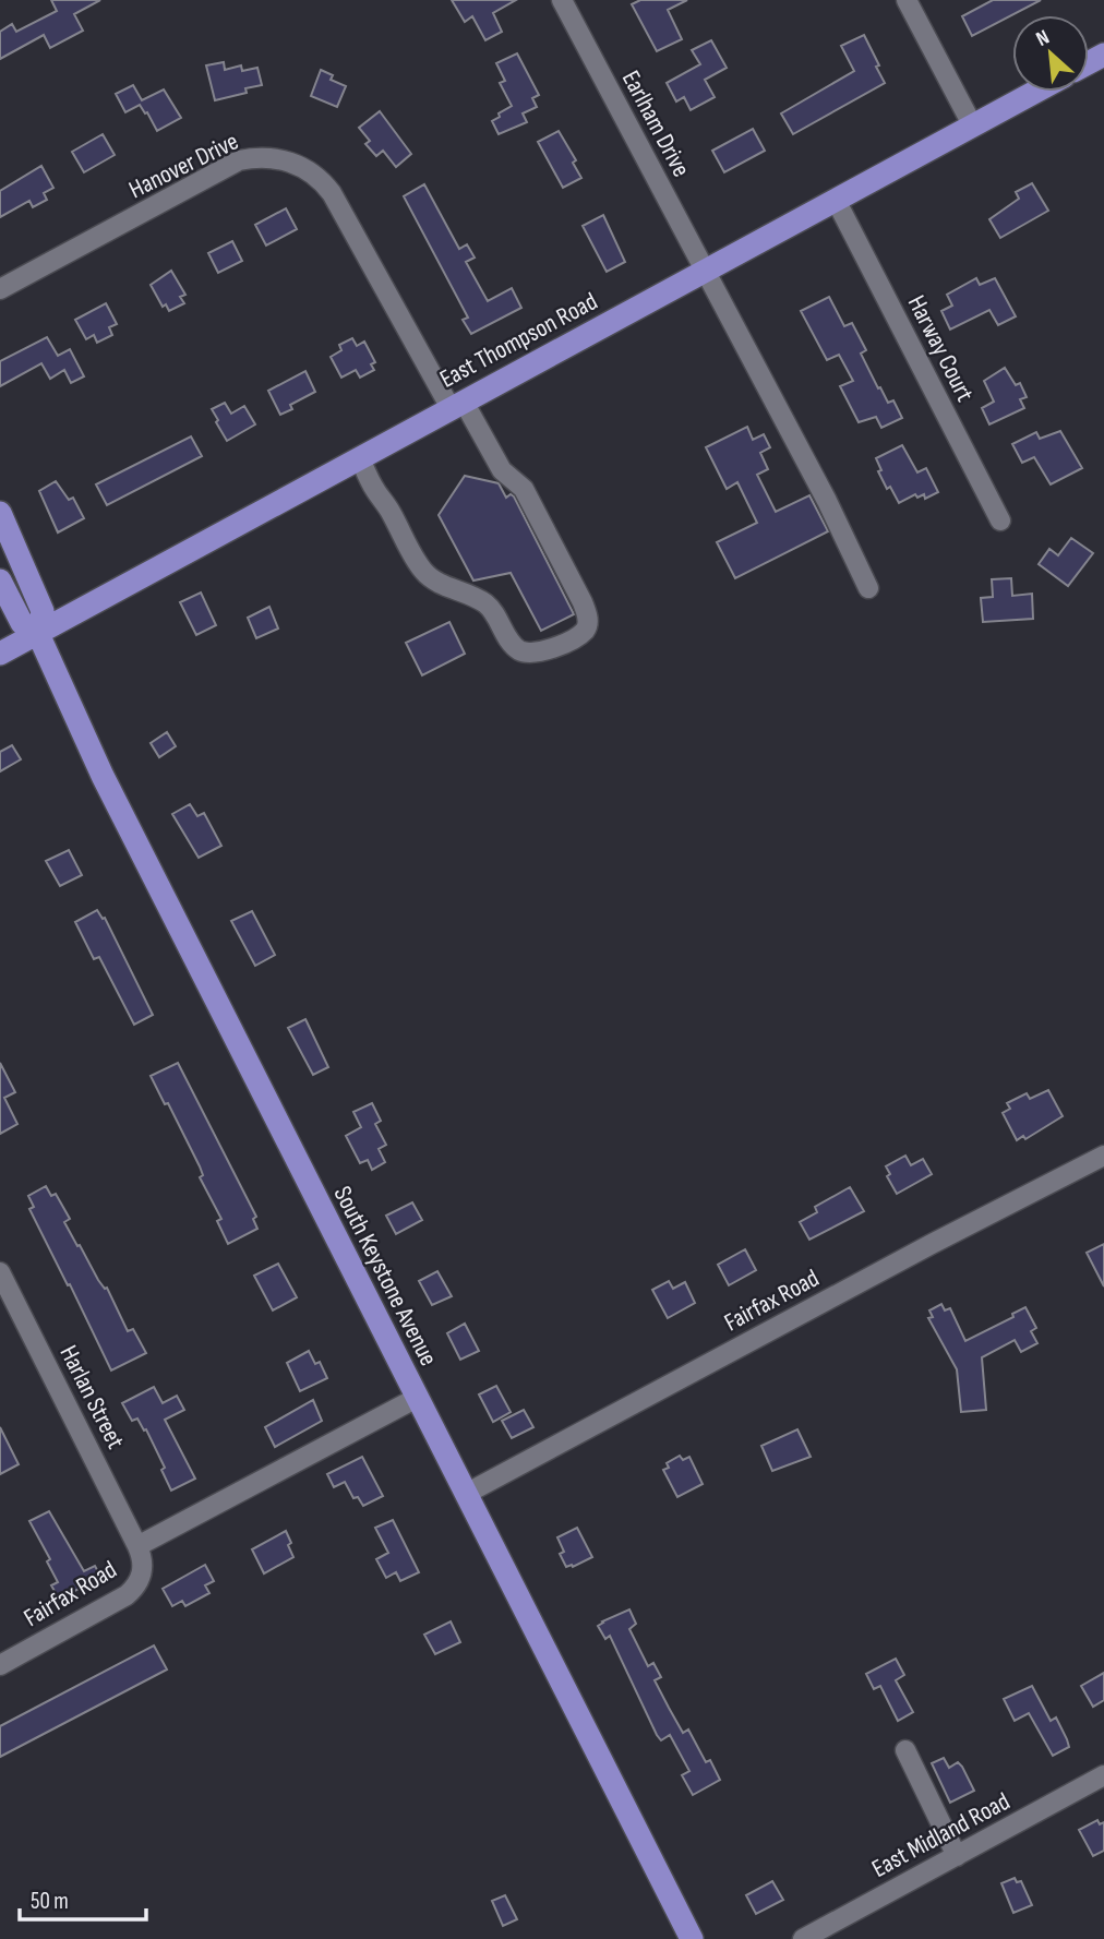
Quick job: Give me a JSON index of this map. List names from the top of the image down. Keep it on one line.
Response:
{"streets":{"main road":["East Thompson Road","South Keystone Avenue"],"street":["Earlham Drive","Hanover Drive","Harway Court","Fairfax Road","Harlan Street","East Midland Road"]},"crossings":[["Earlham Drive","East Thompson Road"],["Hanover Drive","East Thompson Road"],["East Thompson Road","Harway Court"],["East Thompson Road","South Keystone Avenue"],["South Keystone Avenue","Fairfax Road"],["Fairfax Road","Harlan Street"]],"scale_bar":"50 m","north":"top left"}
